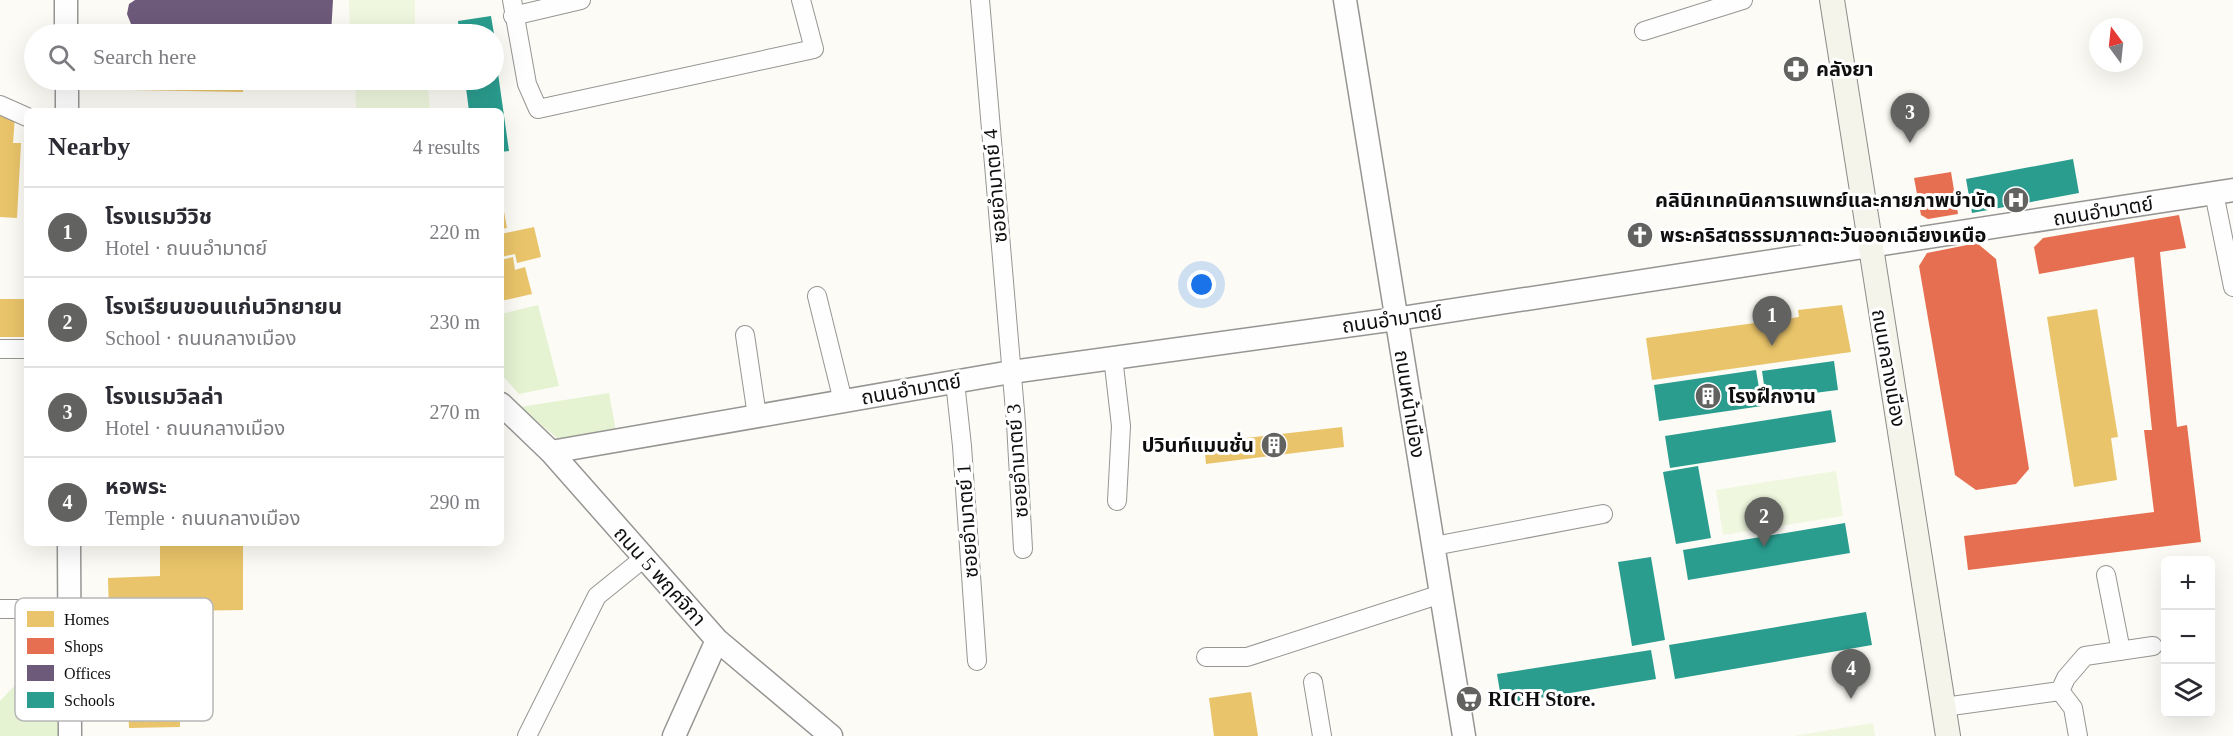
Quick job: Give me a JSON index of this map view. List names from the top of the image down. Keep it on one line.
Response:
{"streets":{"main road":["ถนนกลางเมือง"],"street":["ซอยอำมาตย์ 4","ถนนอำมาตย์","ถนนหน้าเมือง","ซอยอำมาตย์ 3","ซอยอำมาตย์ 1","ถนน 5 พฤศจิกา"]},"crossings":[["ซอยอำมาตย์ 4","ถนนอำมาตย์"],["ซอยอำมาตย์ 4","ซอยอำมาตย์ 3"],["ถนนอำมาตย์","ถนนกลางเมือง"],["ถนนอำมาตย์","ถนนหน้าเมือง"],["ถนนอำมาตย์","ซอยอำมาตย์ 3"],["ถนนอำมาตย์","ซอยอำมาตย์ 1"],["ถนนอำมาตย์","ถนน 5 พฤศจิกา"]],"places":{"pharmacy":["คลังยา"],"hospital":["คลินิกเทคนิคการแพทย์และกายภาพบำบัด"],"church":["พระคริสตธรรมภาคตะวันออกเฉียงเหนือ"],"building":["โรงฝึกงาน","ปวินท์แมนชั่น"],"supermarket":["RICH Store."]},"legend":["Homes","Shops","Offices","Schools"],"north":"top","page":{"search":"Search here","pins":["3","1","2","4"],"heading":["Nearby","4 results"],"list":[{"mark":"1","name":"โรงแรมวีวิช","note":"Hotel · ถนนอำมาตย์","value":"220 m"},{"mark":"2","name":"โรงเรียนขอนแก่นวิทยายน","note":"School · ถนนกลางเมือง","value":"230 m"},{"mark":"3","name":"โรงแรมวิลล่า","note":"Hotel · ถนนกลางเมือง","value":"270 m"},{"mark":"4","name":"หอพระ","note":"Temple · ถนนกลางเมือง","value":"290 m"}],"map_buttons":["+","−"]}}
